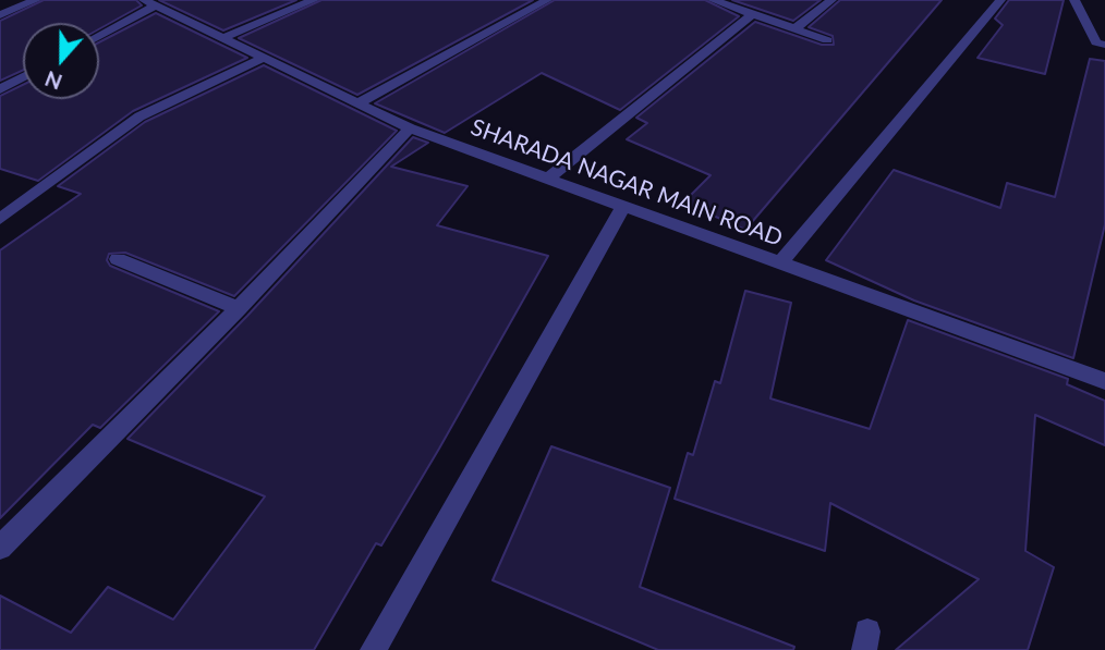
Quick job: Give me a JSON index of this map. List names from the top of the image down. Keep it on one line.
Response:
{"streets":{"street":["SHARADA NAGAR MAIN ROAD"]},"north":"bottom"}
